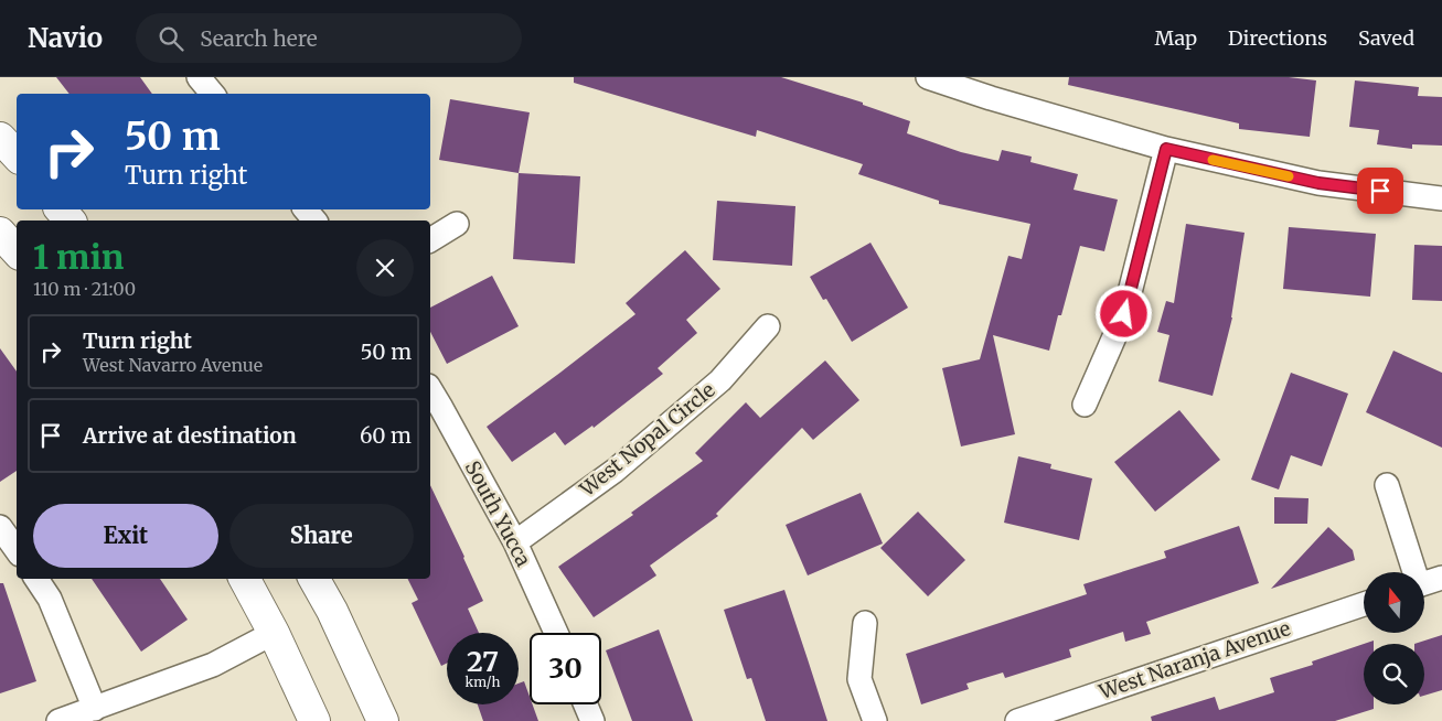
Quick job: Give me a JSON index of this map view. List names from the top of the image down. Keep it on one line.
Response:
{"streets":{"street":["West Nopal Circle","South Yucca","West Naranja Avenue"]},"crossings":[["West Nopal Circle","South Yucca"]],"north":"top","page":{"header":"Navio","search":"Search here","nav":["Map","Directions","Saved"],"turn":["50 m","Turn right"],"heading":["1 min","110 m · 21:00"],"list":[{"name":"Turn right","note":"West Navarro Avenue","value":"50 m"},{"name":"Arrive at destination","value":"60 m"}],"buttons":["Exit","Share"],"speed":"27 km/h","limit":"30"}}
